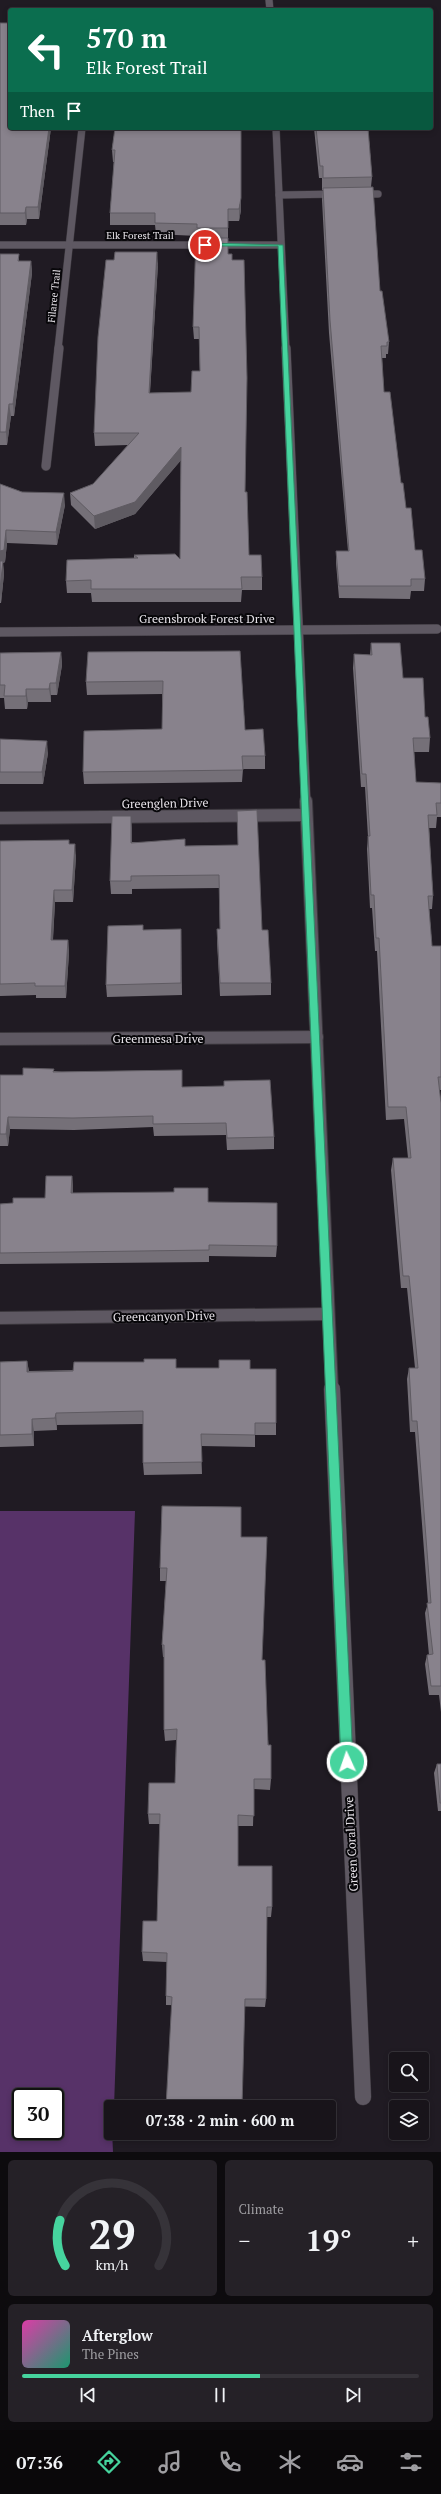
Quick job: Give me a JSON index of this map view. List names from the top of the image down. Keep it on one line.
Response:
{"streets":{"street":["Elk Forest Trail","Filaree Trail","Greensbrook Forest Drive","Greenglen Drive","Greenmesa Drive","Greencanyon Drive","Green Coral Drive"]},"crossings":[["Elk Forest Trail","Filaree Trail"],["Elk Forest Trail","Green Coral Drive"],["Greensbrook Forest Drive","Green Coral Drive"],["Greenglen Drive","Green Coral Drive"],["Greenmesa Drive","Green Coral Drive"],["Greencanyon Drive","Green Coral Drive"]],"page":{"turn":["570 m","Elk Forest Trail"],"then":"Then","limit":"30","trip":"07:38 · 2 min · 600 m","tile":"Climate","heat":["−","19°","+"],"song":["Afterglow","The Pines"],"tabs":"07:36","gauge":["29","km/h"]}}
